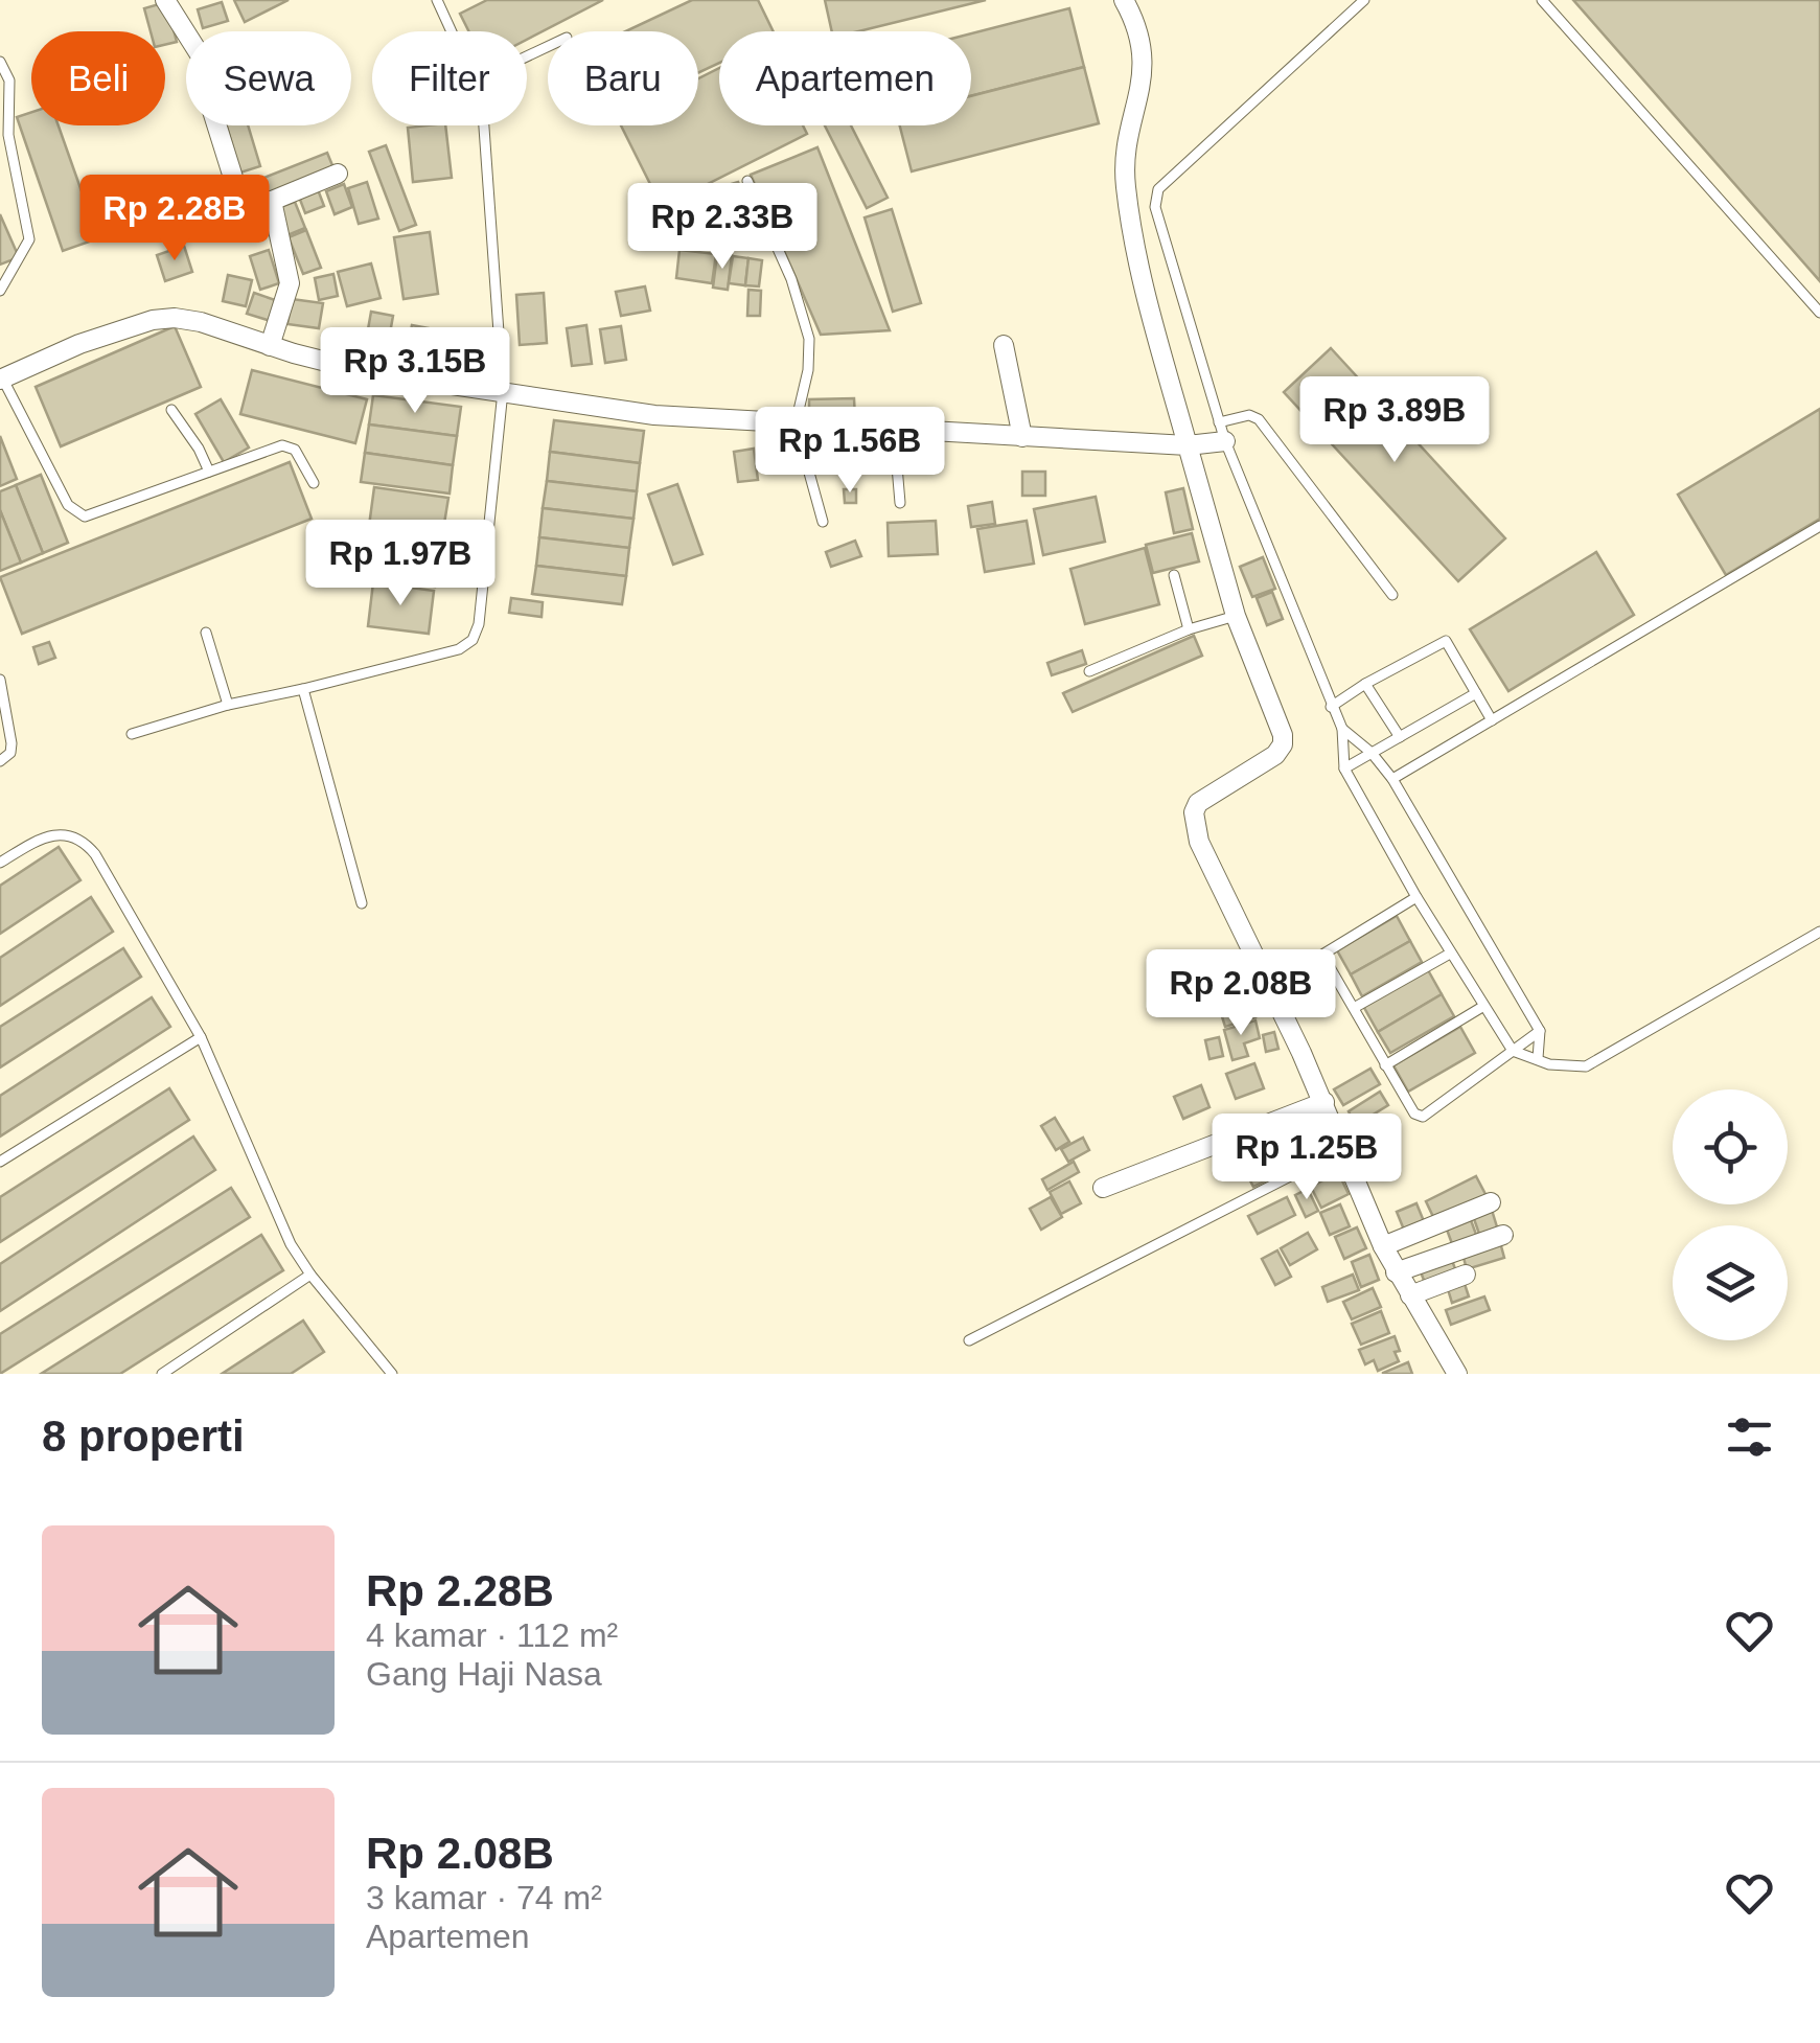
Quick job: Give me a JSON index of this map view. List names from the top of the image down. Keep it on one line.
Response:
{"page":{"chip":["Beli","Sewa","Filter","Baru","Apartemen"],"price":["Rp 2.28B","Rp 2.33B","Rp 3.15B","Rp 3.89B","Rp 1.56B","Rp 1.97B","Rp 2.08B","Rp 1.25B"],"heading":"8 properti","list":[{"name":"Rp 2.28B","note":"4 kamar · 112 m² · Gang Haji Nasa"},{"name":"Rp 2.08B","note":"3 kamar · 74 m² · Apartemen"}]}}
